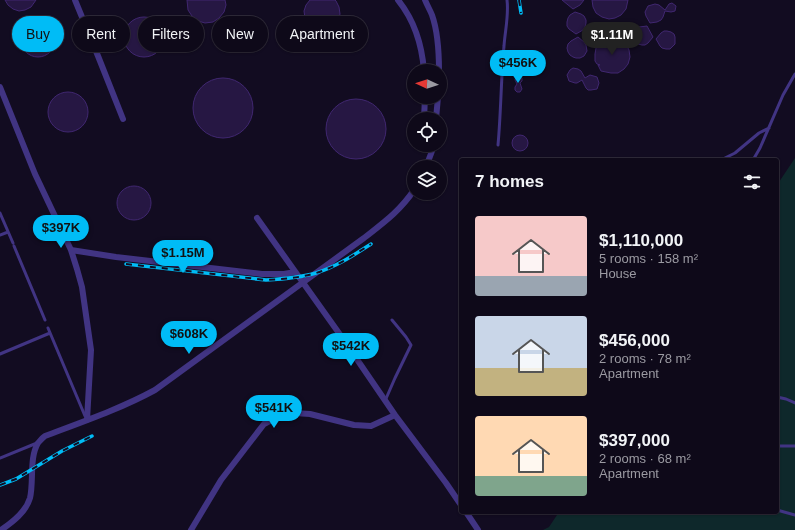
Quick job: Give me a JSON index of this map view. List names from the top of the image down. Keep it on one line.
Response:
{"north":"left","page":{"chip":["Buy","Rent","Filters","New","Apartment"],"price":["$1.11M","$456K","$397K","$1.15M","$608K","$542K","$541K"],"heading":"7 homes","list":[{"name":"$1,110,000","note":"5 rooms · 158 m² · House"},{"name":"$456,000","note":"2 rooms · 78 m² · Apartment"},{"name":"$397,000","note":"2 rooms · 68 m² · Apartment"}]}}
